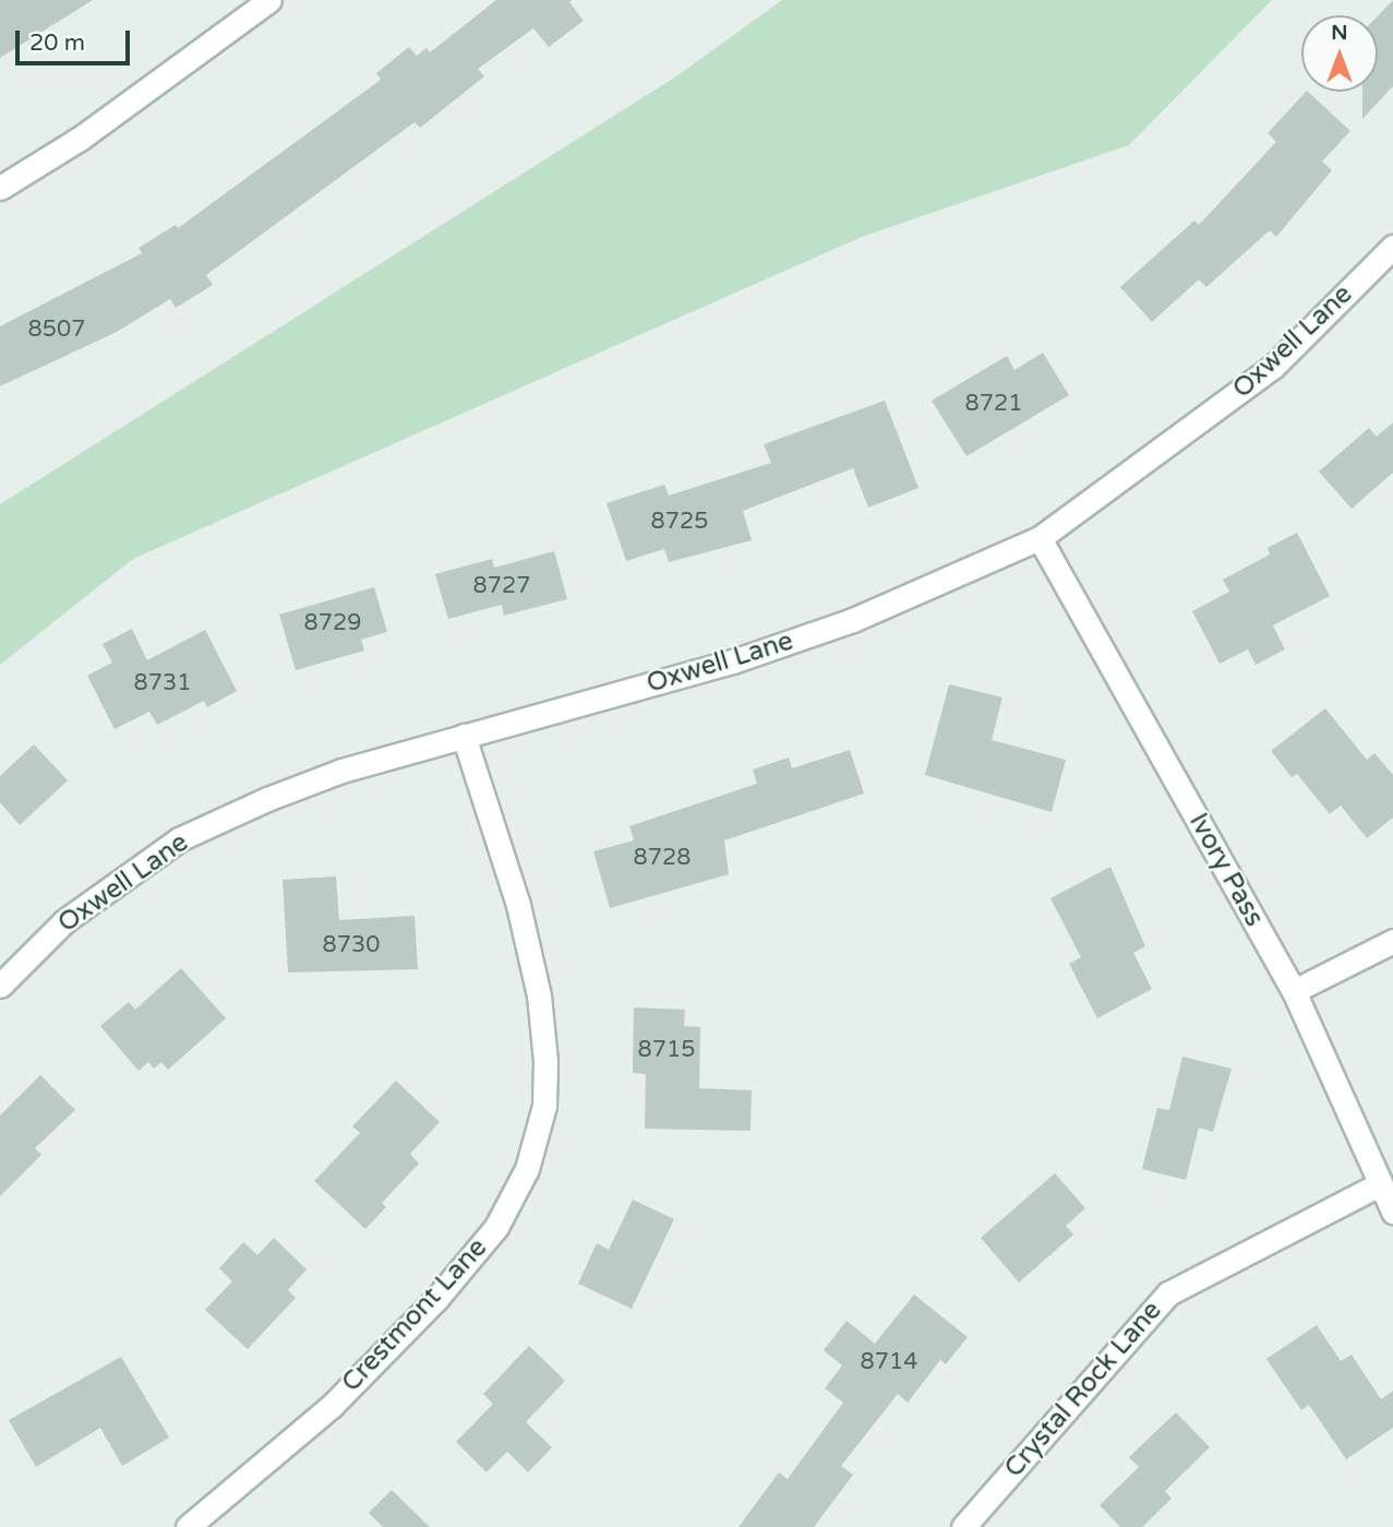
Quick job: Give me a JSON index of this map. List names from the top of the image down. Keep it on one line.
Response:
{"streets":{"street":["Oxwell Lane","Ivory Pass","Crestmont Lane","Crystal Rock Lane"]},"crossings":[["Oxwell Lane","Ivory Pass"],["Oxwell Lane","Crestmont Lane"],["Ivory Pass","Crystal Rock Lane"]],"house_numbers":["8507","8721","8725","8727","8729","8731","8728","8730","8715","8714"],"scale_bar":"20 m","north":"top"}
